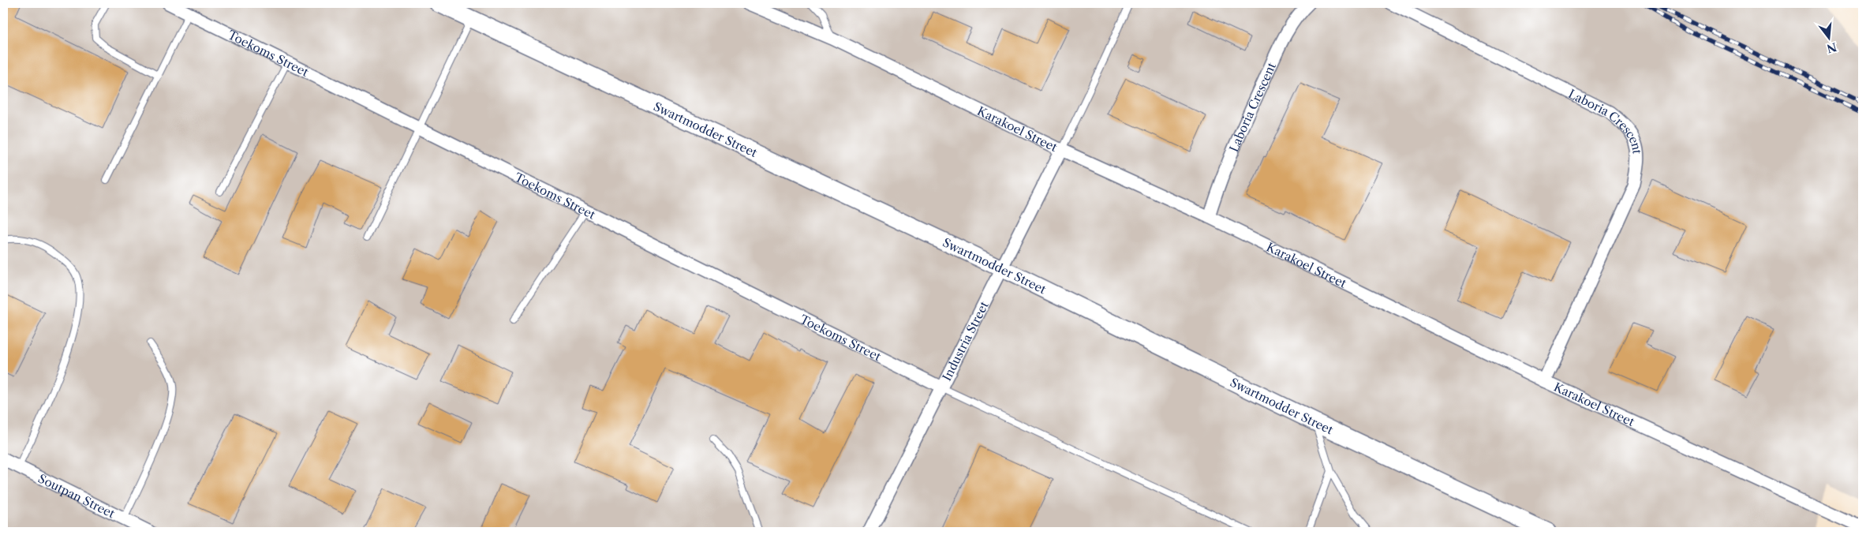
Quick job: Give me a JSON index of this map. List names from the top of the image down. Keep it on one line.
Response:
{"streets":{"main road":["Swartmodder Street"],"street":["Toekoms Street","Laboria Crescent","Karakoel Street","Industria Street","Soutpan Street"]},"crossings":[["Toekoms Street","Industria Street"],["Laboria Crescent","Karakoel Street"],["Swartmodder Street","Industria Street"],["Karakoel Street","Industria Street"]],"north":"bottom"}
